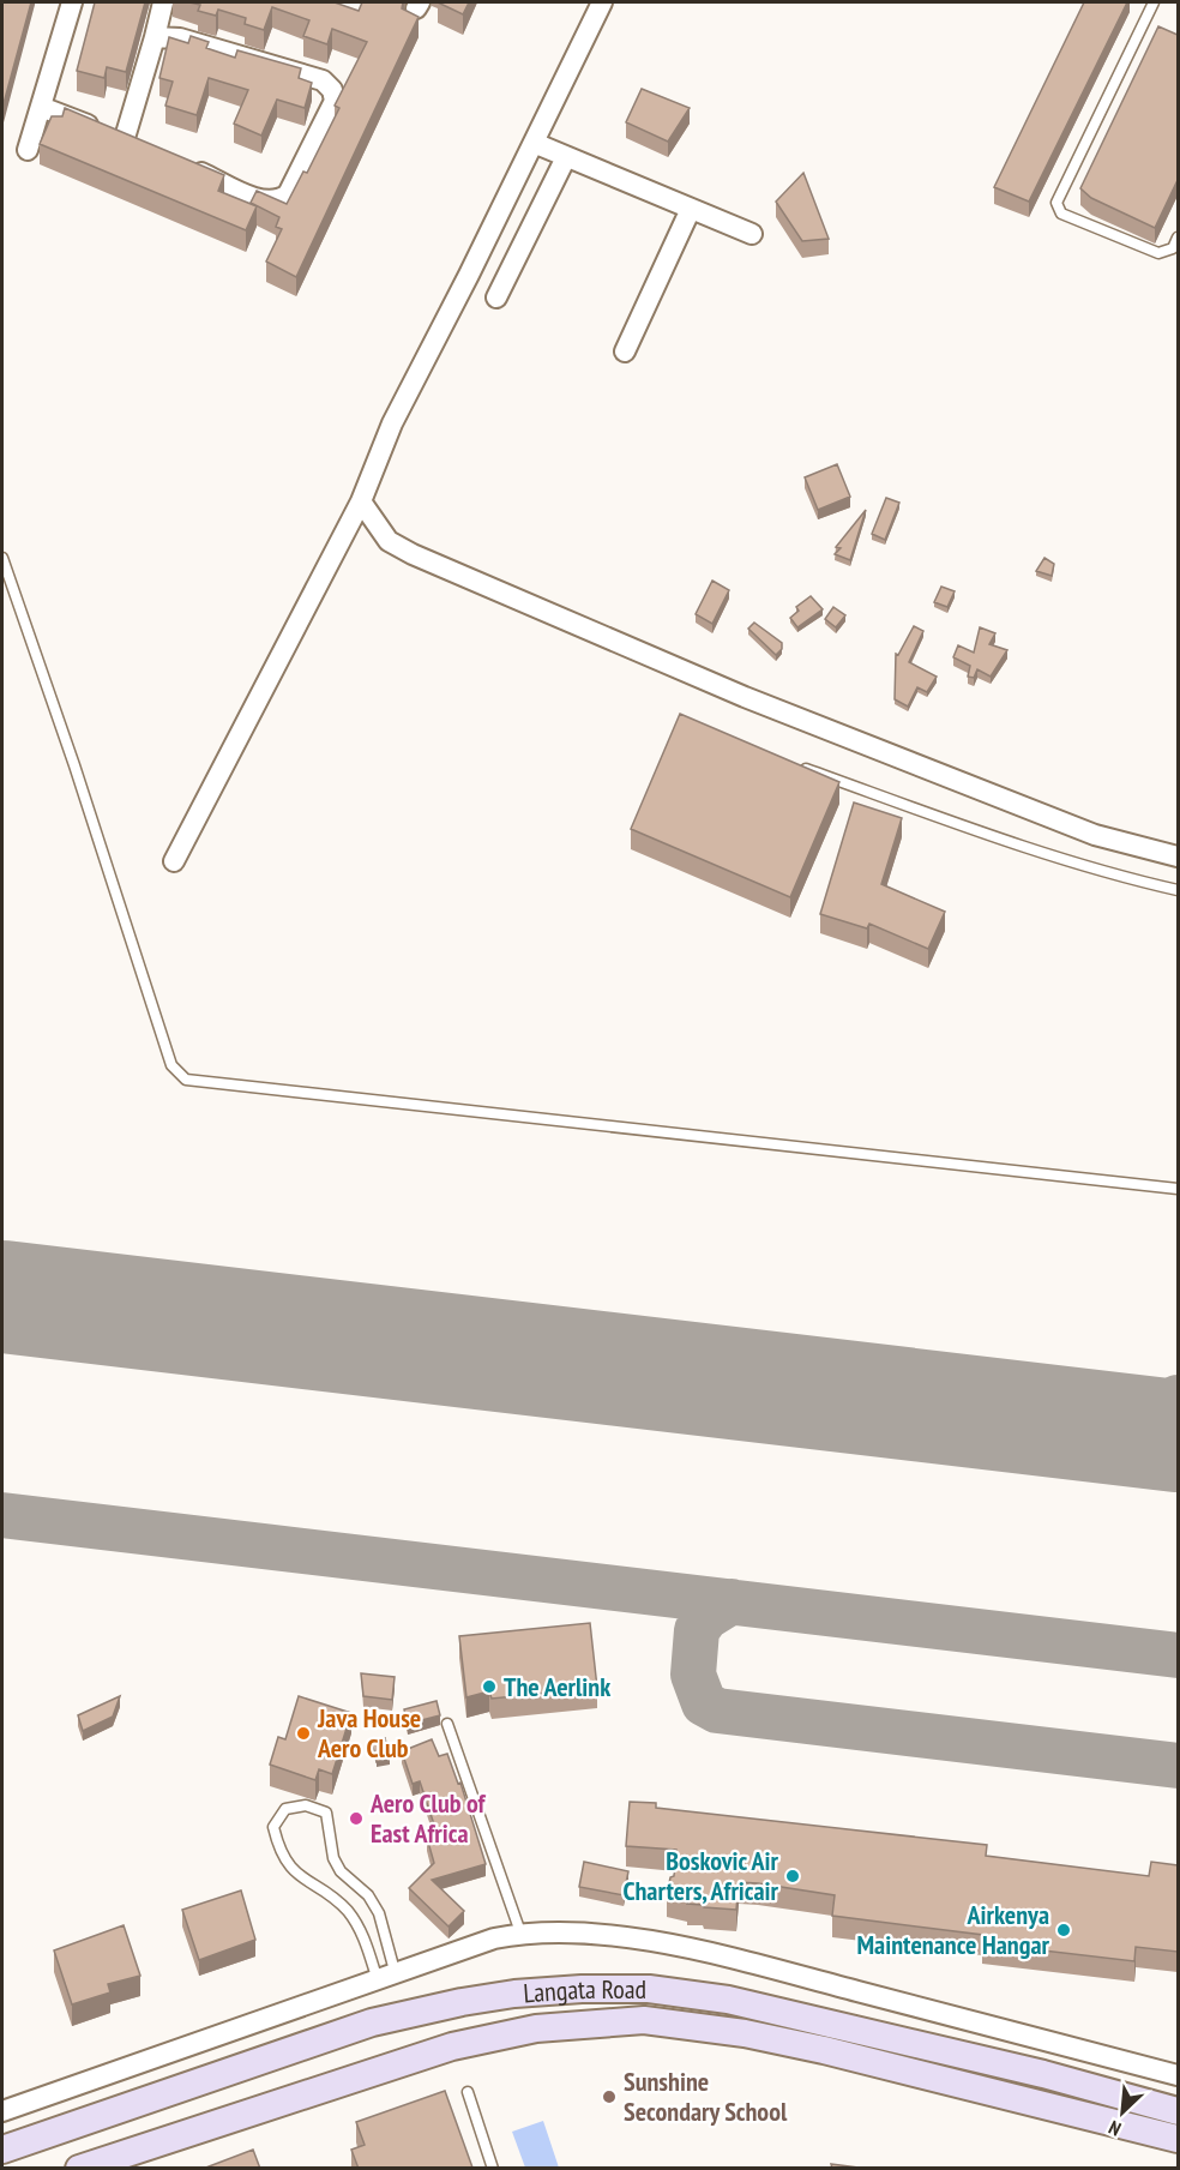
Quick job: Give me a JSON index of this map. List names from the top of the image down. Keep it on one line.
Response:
{"streets":{"main road":["Langata Road"]},"places":["The Aerlink","Java House Aero Club","Aero Club of East Africa","Boskovic Air Charters, Africair","Airkenya Maintenance Hangar","Sunshine Secondary School"],"north":"bottom left"}
